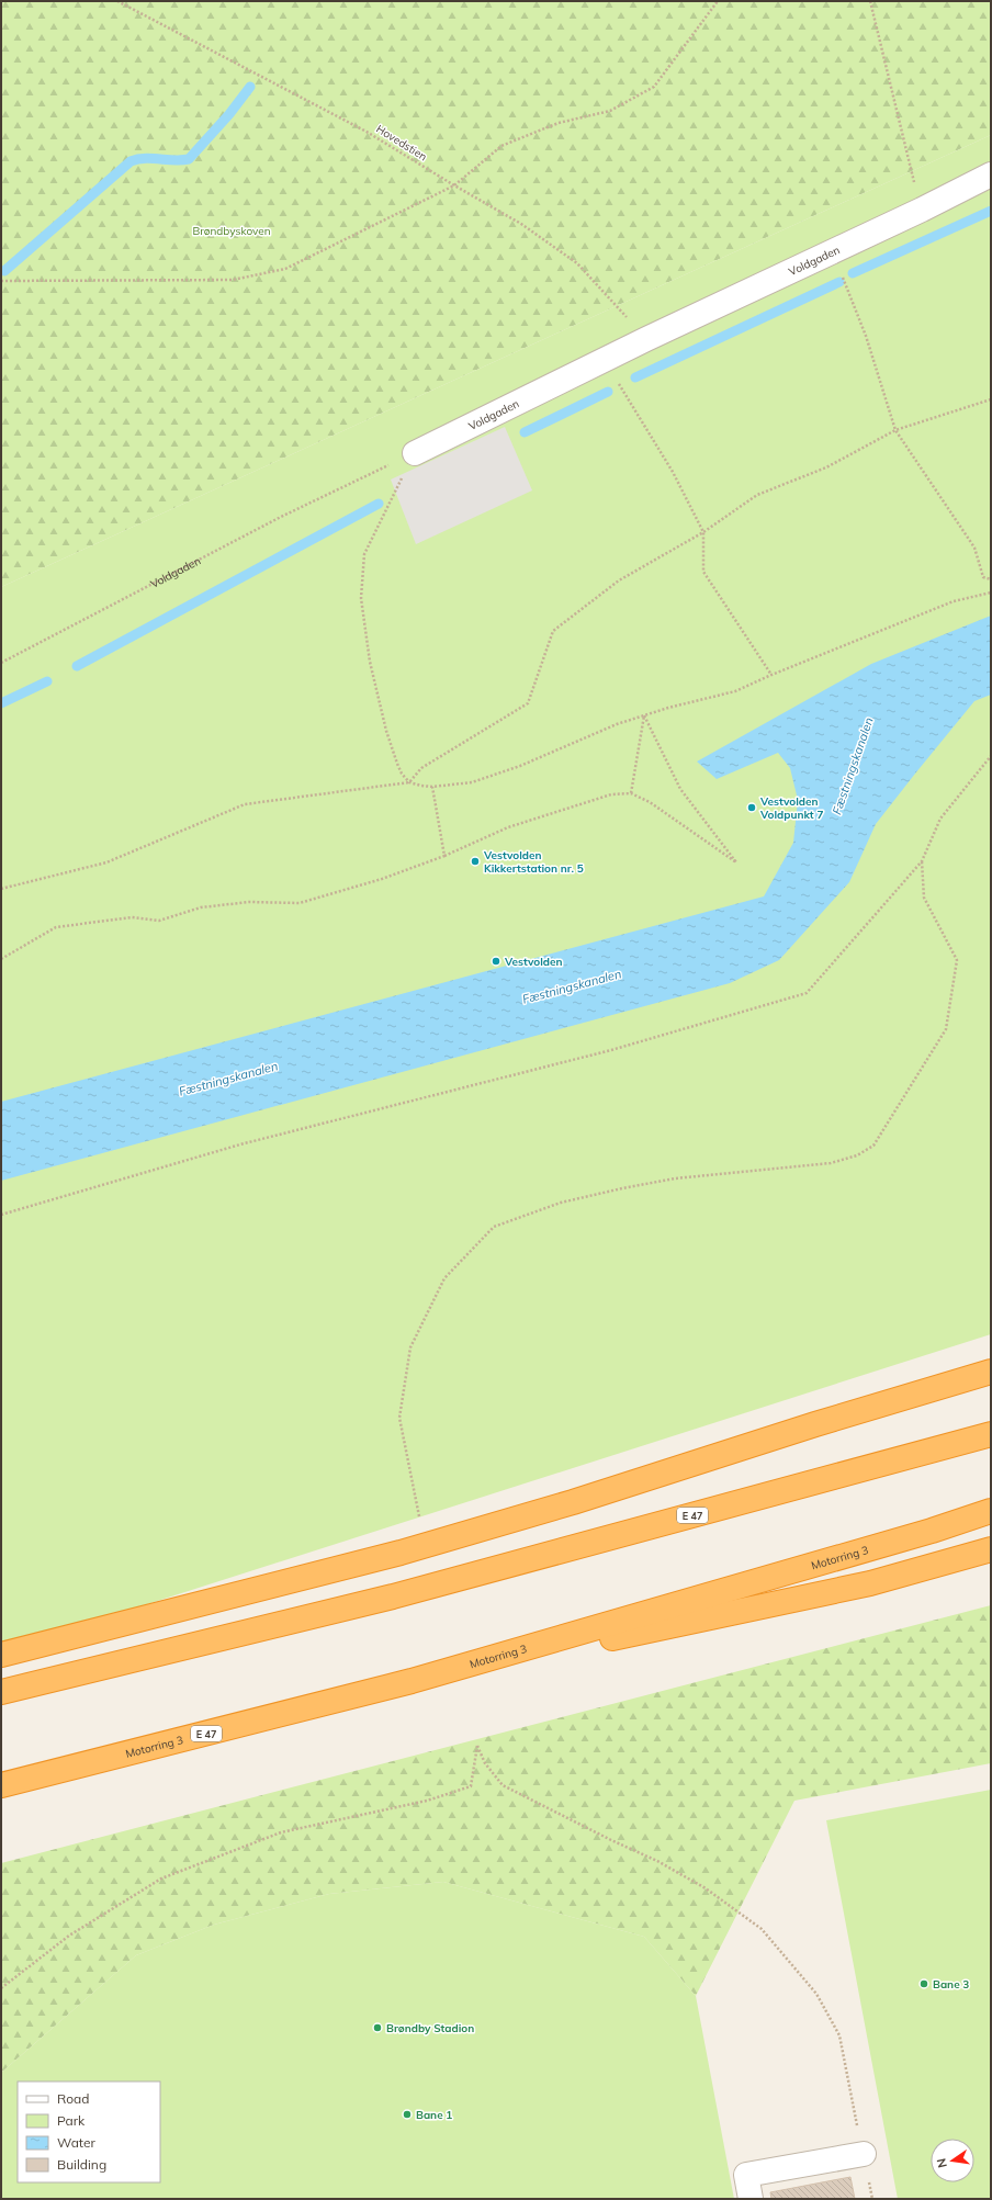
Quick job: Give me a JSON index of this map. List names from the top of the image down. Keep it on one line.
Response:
{"streets":{"highway":["E 47","Motorring 3"],"street":["Voldgaden"],"path":["Hovedstien"]},"crossings":[["Hovedstien","Voldgaden"]],"water":["Fæstningskanalen"],"parks":["Brøndbyskoven"],"places":["Vestvolden Voldpunkt 7","Vestvolden Kikkertstation nr. 5","Vestvolden","Bane 3","Brøndby Stadion","Bane 1"],"legend":["Road","Park","Water","Building"],"north":"left"}
